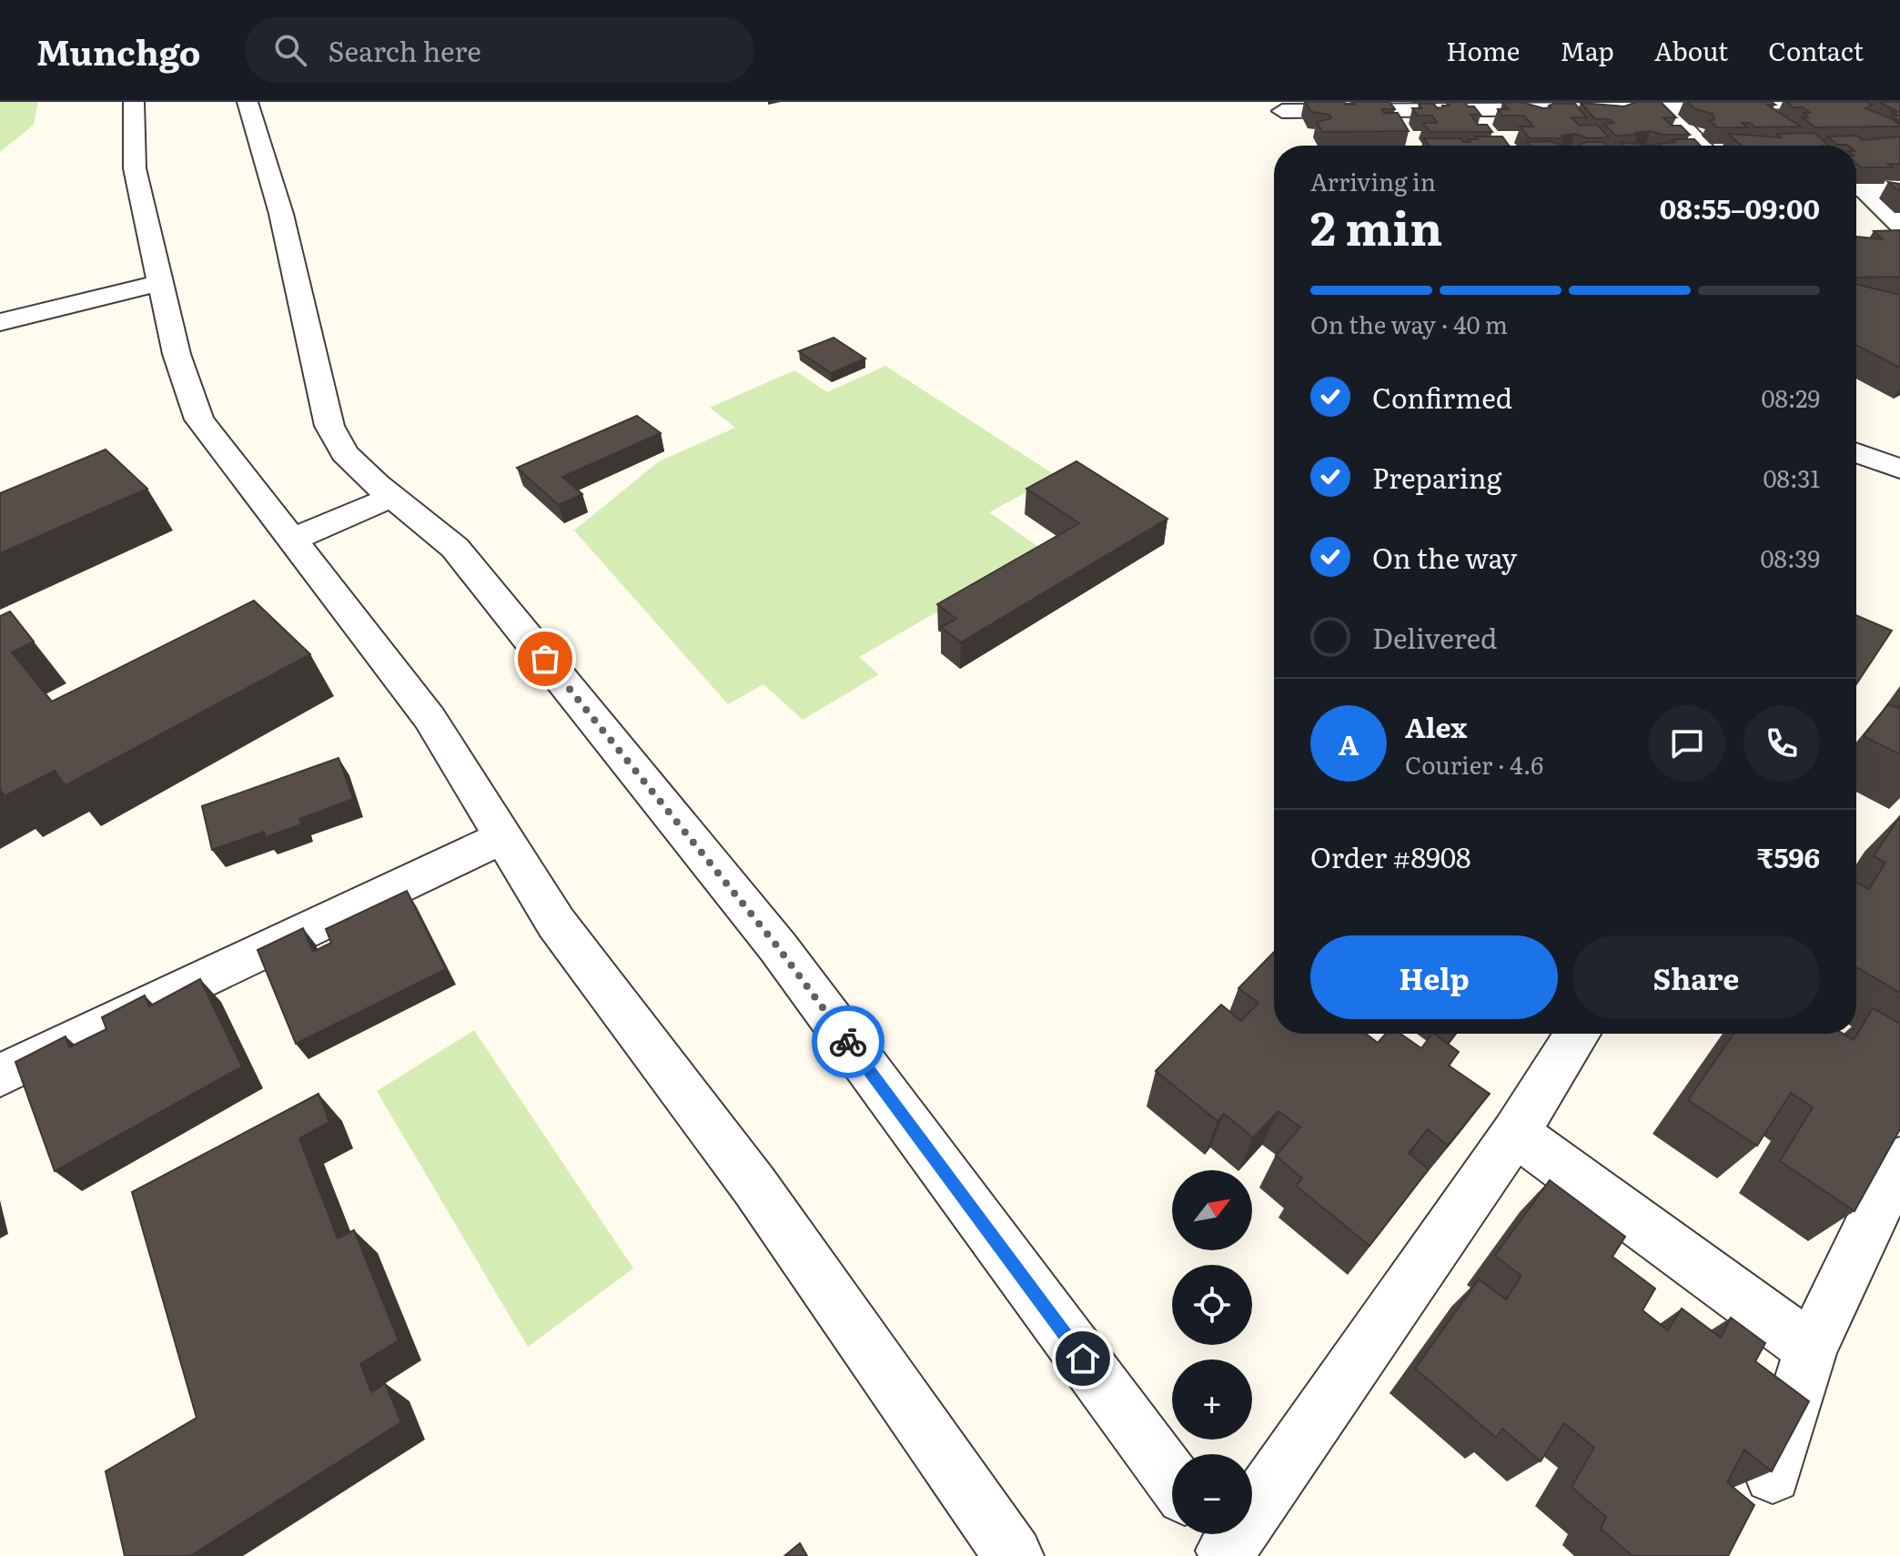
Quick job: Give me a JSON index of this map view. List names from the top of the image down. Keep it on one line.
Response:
{"north":"top right","page":{"header":"Munchgo","search":"Search here","nav":["Home","Map","About","Contact"],"heading":["2 min","Arriving in","08:55–09:00"],"panel":["Alex","Courier · 4.6","Order #8908","₹596"],"bar":"On the way · 40 m","list":[["Confirmed","08:29"],["Preparing","08:31"],["On the way","08:39"],"Delivered"],"round":"A","buttons":["Help","Share"],"map_buttons":["+","−"]}}
